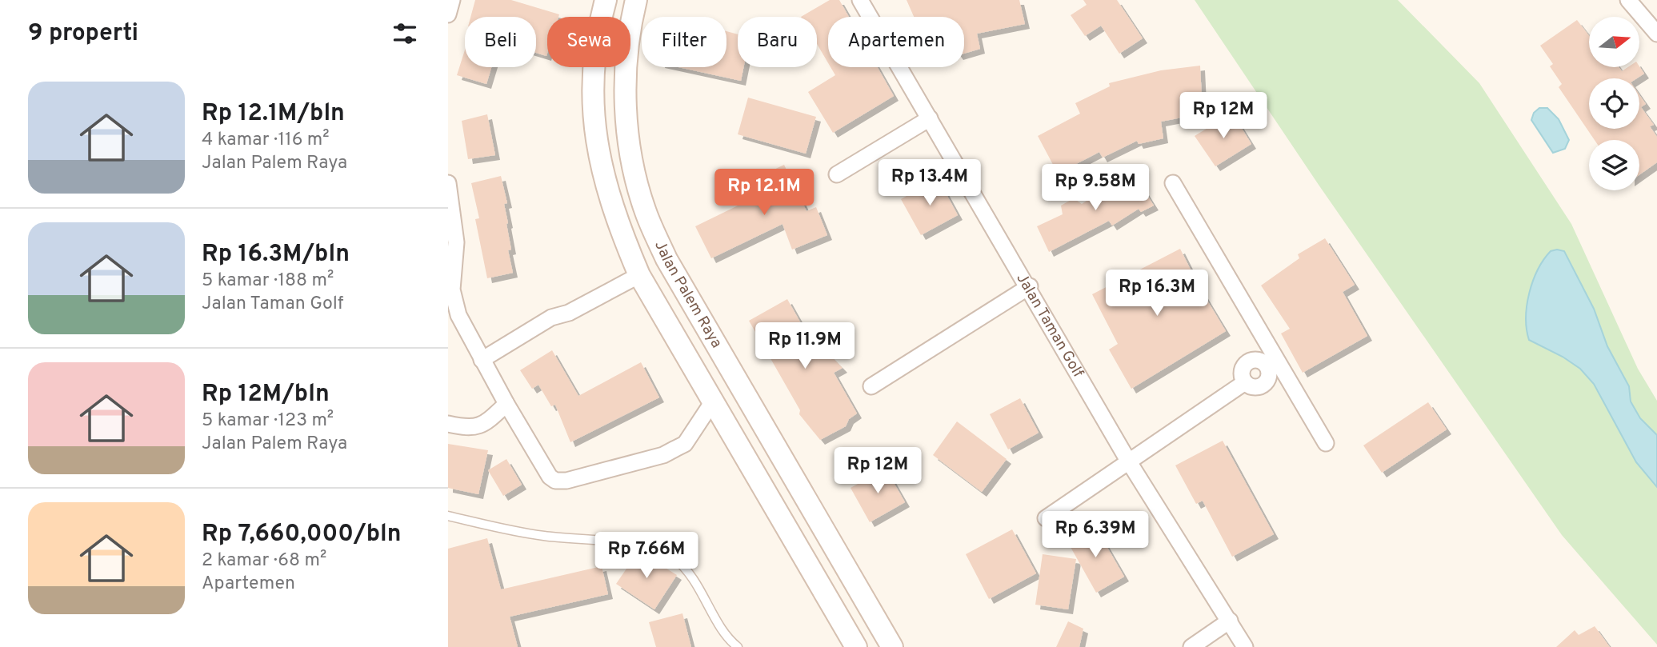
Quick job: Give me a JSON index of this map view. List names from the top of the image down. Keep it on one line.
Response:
{"streets":{"street":["Jalan Palem Raya","Jalan Taman Golf"]},"north":"right","page":{"heading":"9 properti","chip":["Beli","Sewa","Filter","Baru","Apartemen"],"list":[{"name":"Rp 12.1M/bln","note":"4 kamar · 116 m² · Jalan Palem Raya"},{"name":"Rp 16.3M/bln","note":"5 kamar · 188 m² · Jalan Taman Golf"},{"name":"Rp 12M/bln","note":"5 kamar · 123 m² · Jalan Palem Raya"},{"name":"Rp 7,660,000/bln","note":"2 kamar · 68 m² · Apartemen"}],"price":["Rp 12M","Rp 13.4M","Rp 9.58M","Rp 12.1M","Rp 16.3M","Rp 11.9M","Rp 12M","Rp 6.39M","Rp 7.66M"]}}
